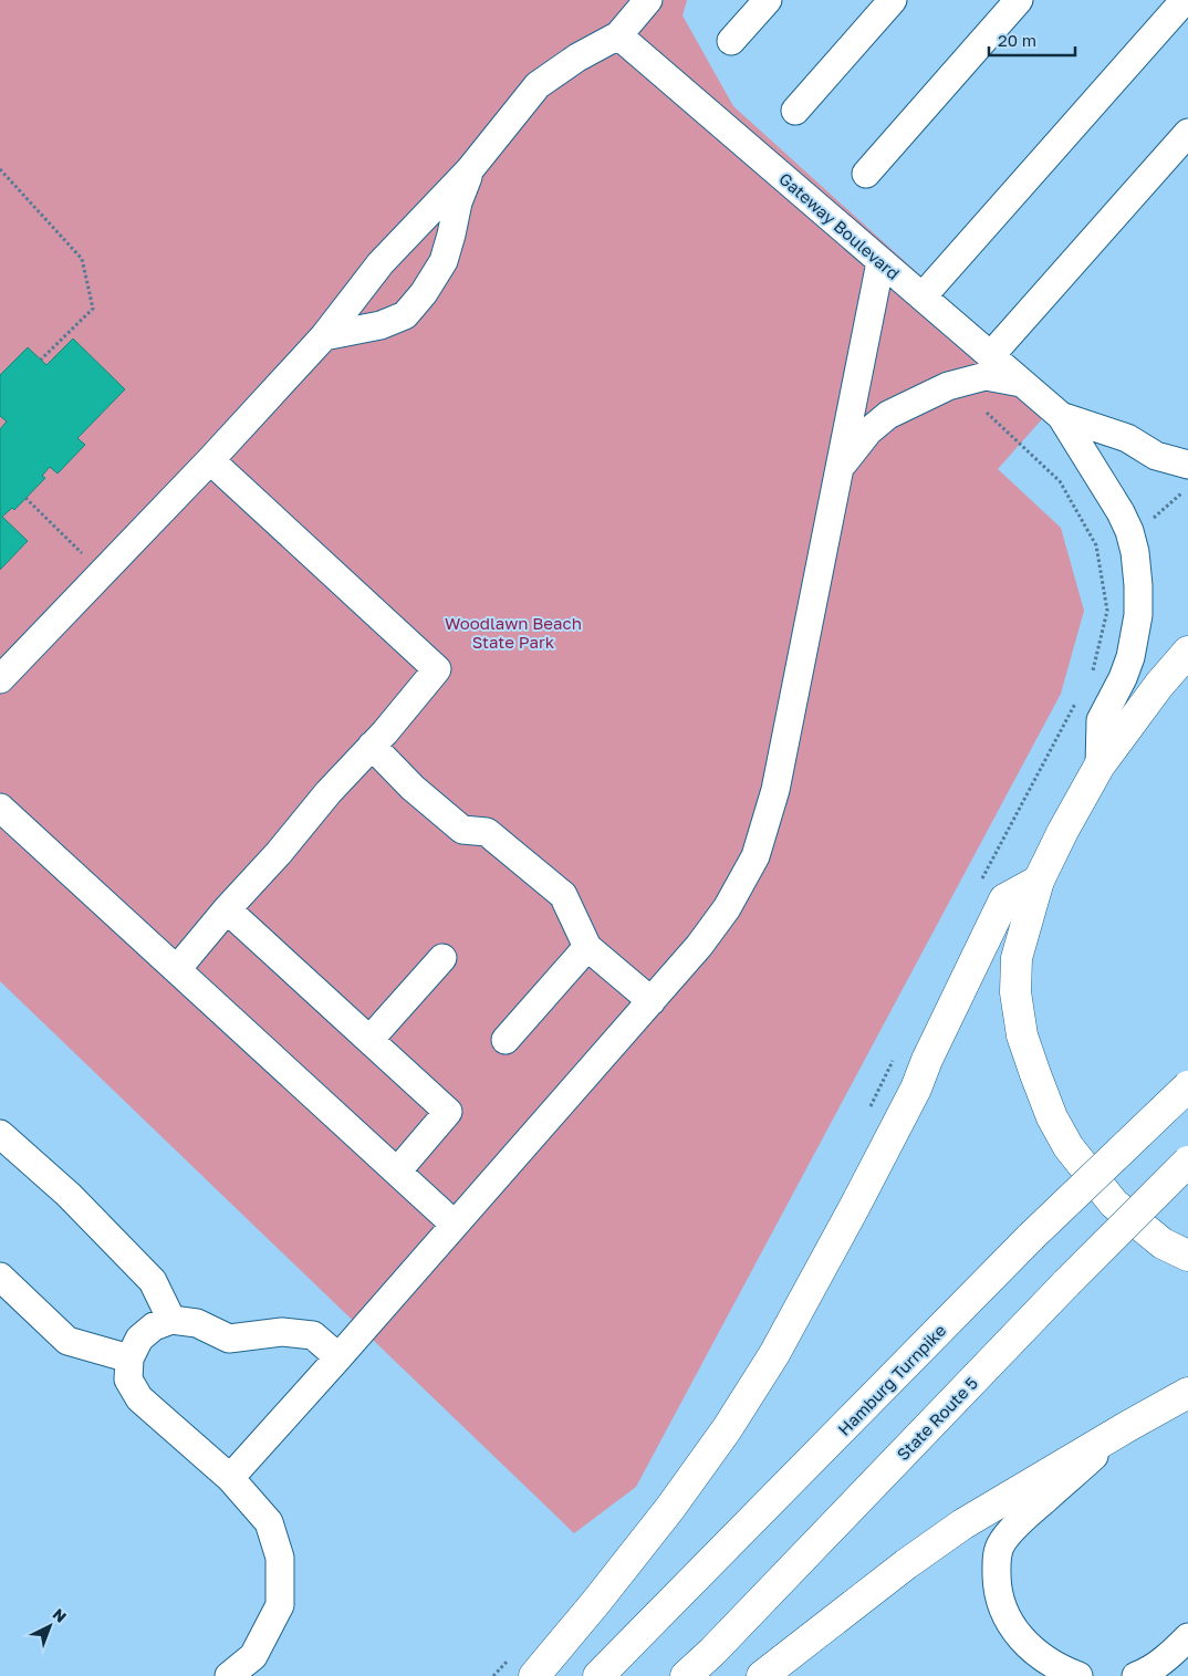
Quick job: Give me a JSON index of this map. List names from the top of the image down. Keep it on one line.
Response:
{"streets":{"main road":["Hamburg Turnpike","State Route 5"],"street":["Gateway Boulevard"]},"parks":["Woodlawn Beach State Park"],"scale_bar":"20 m","north":"top right"}
